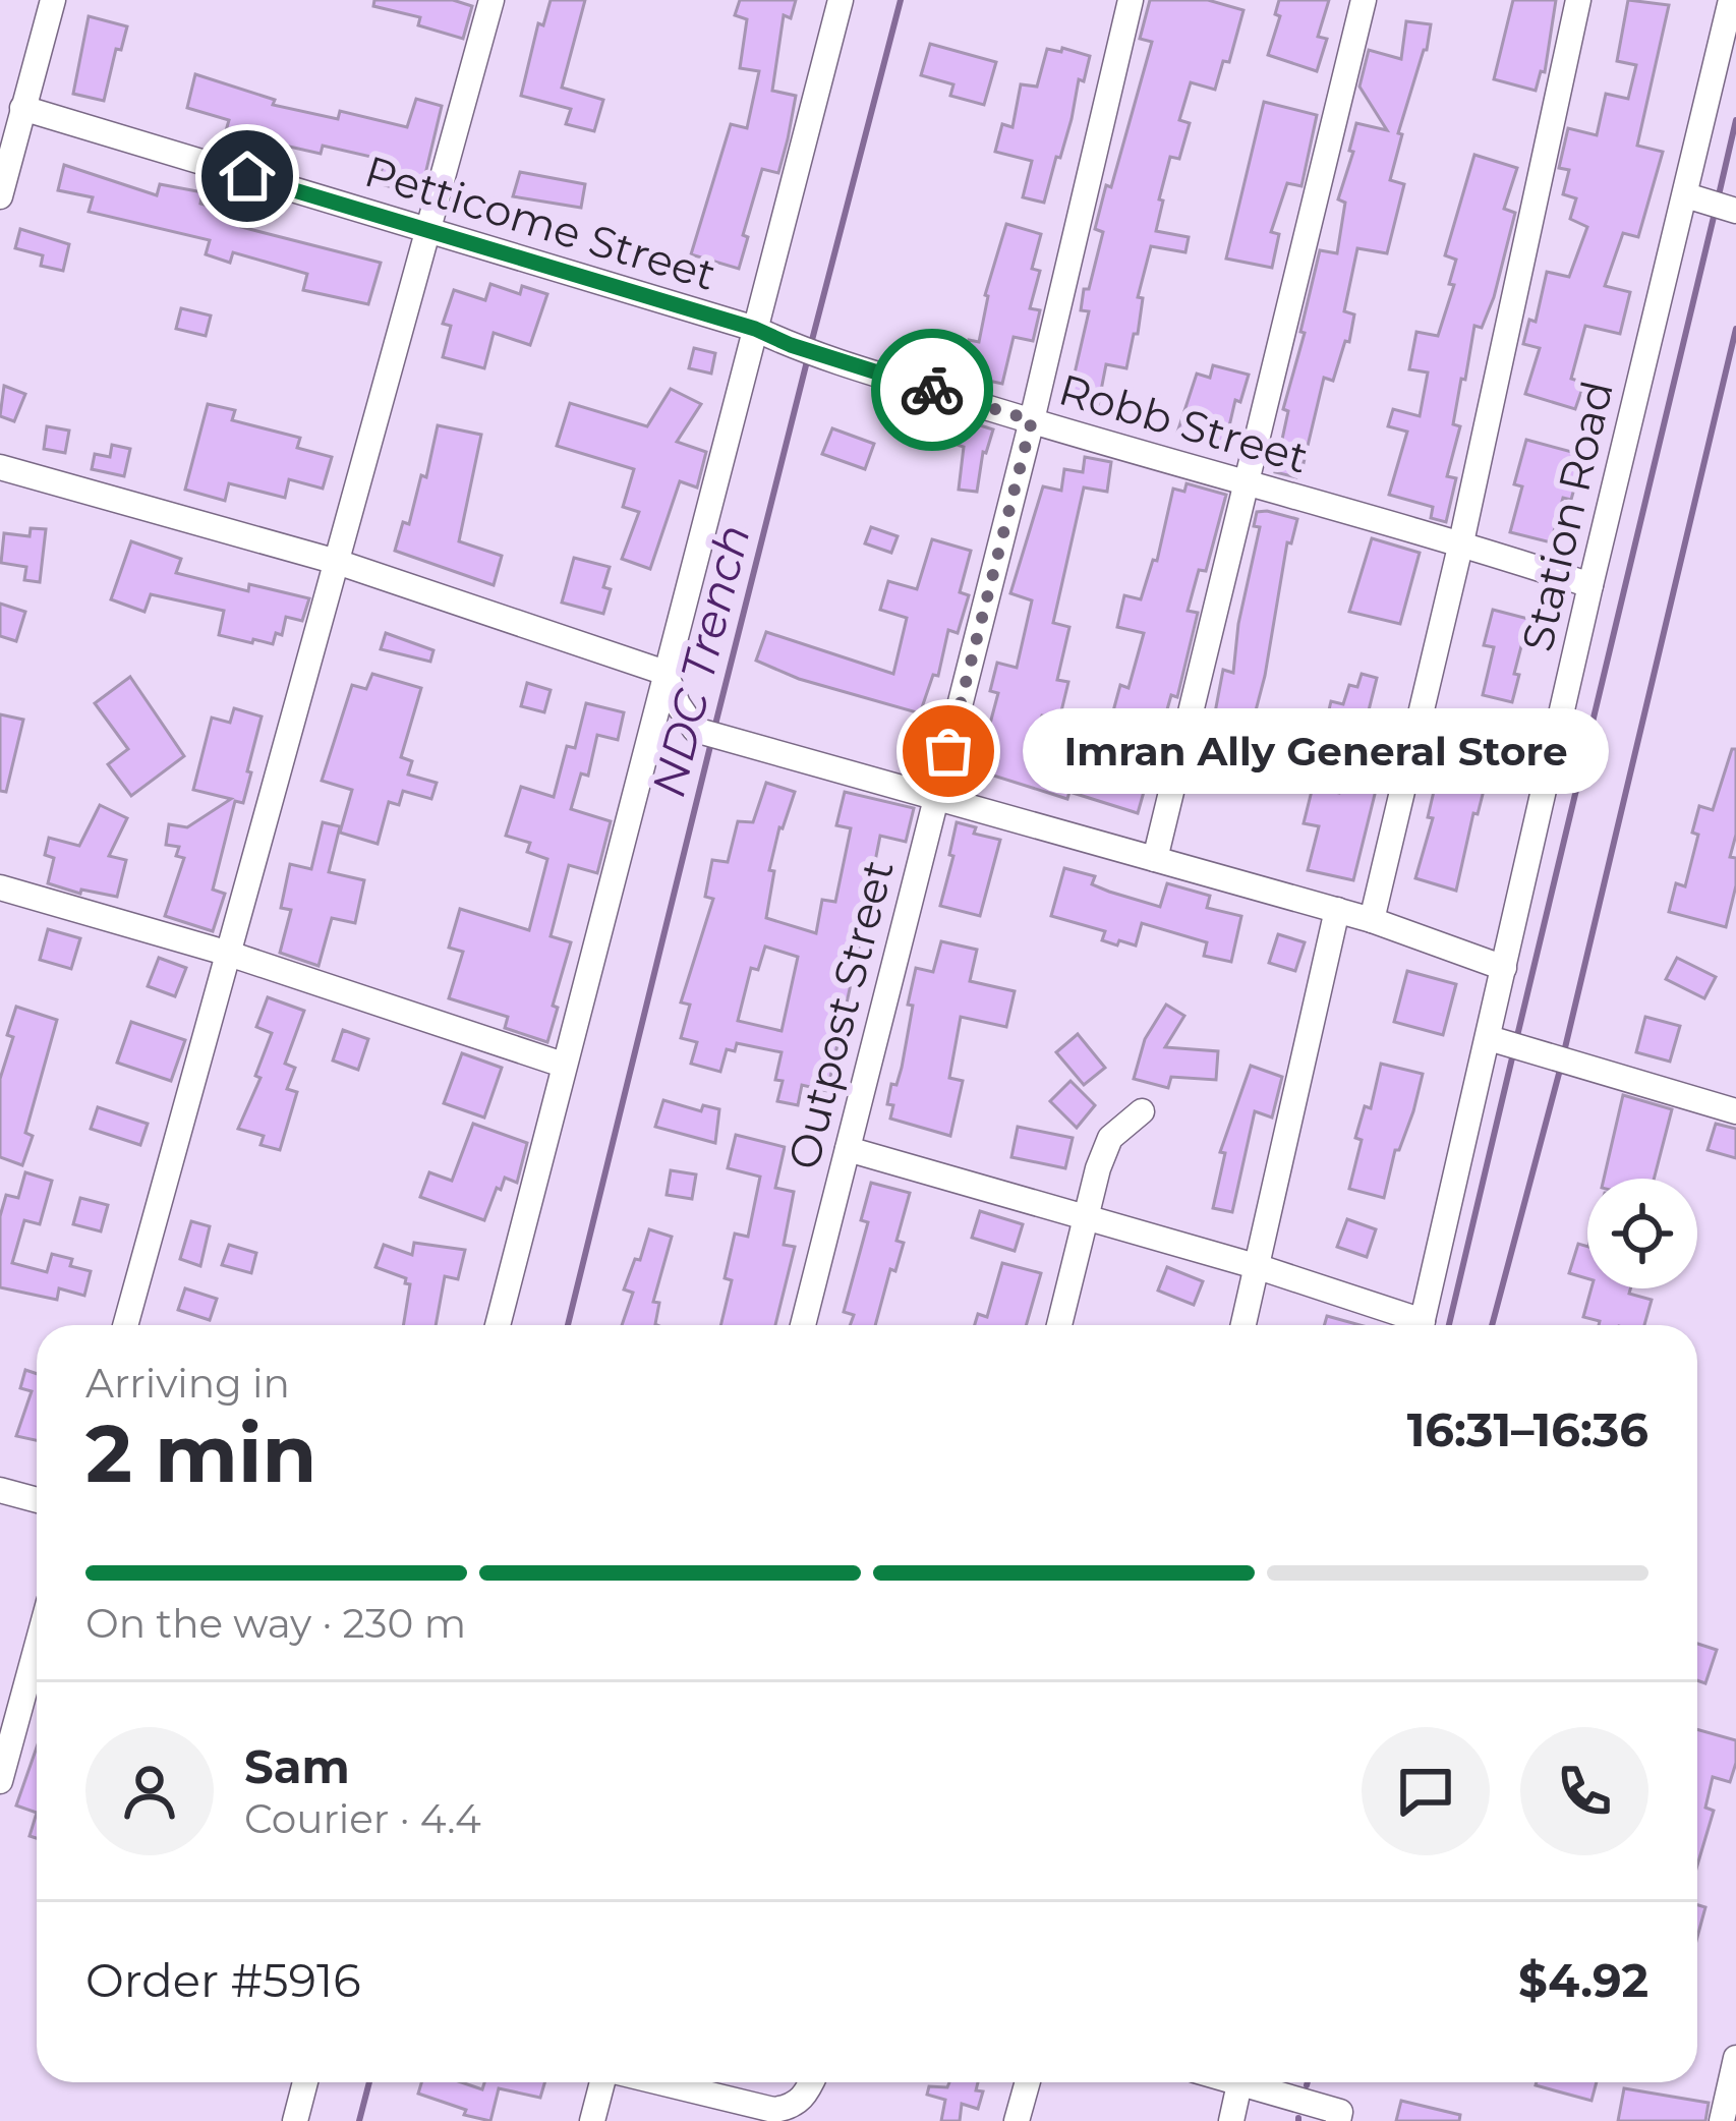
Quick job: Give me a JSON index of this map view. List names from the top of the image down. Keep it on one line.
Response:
{"streets":{"street":["Petticome Street","Robb Street","Station Road","Outpost Street"]},"crossings":[["Petticome Street","Robb Street"],["Robb Street","Station Road"],["Robb Street","Outpost Street"]],"water":["NDC Trench"],"places":["Imran Ally General Store"],"page":{"bubble":"Imran Ally General Store","heading":["2 min","Arriving in","16:31–16:36"],"panel":["Sam","Courier · 4.4","Order #5916","$4.92"],"bar":"On the way · 230 m"}}
